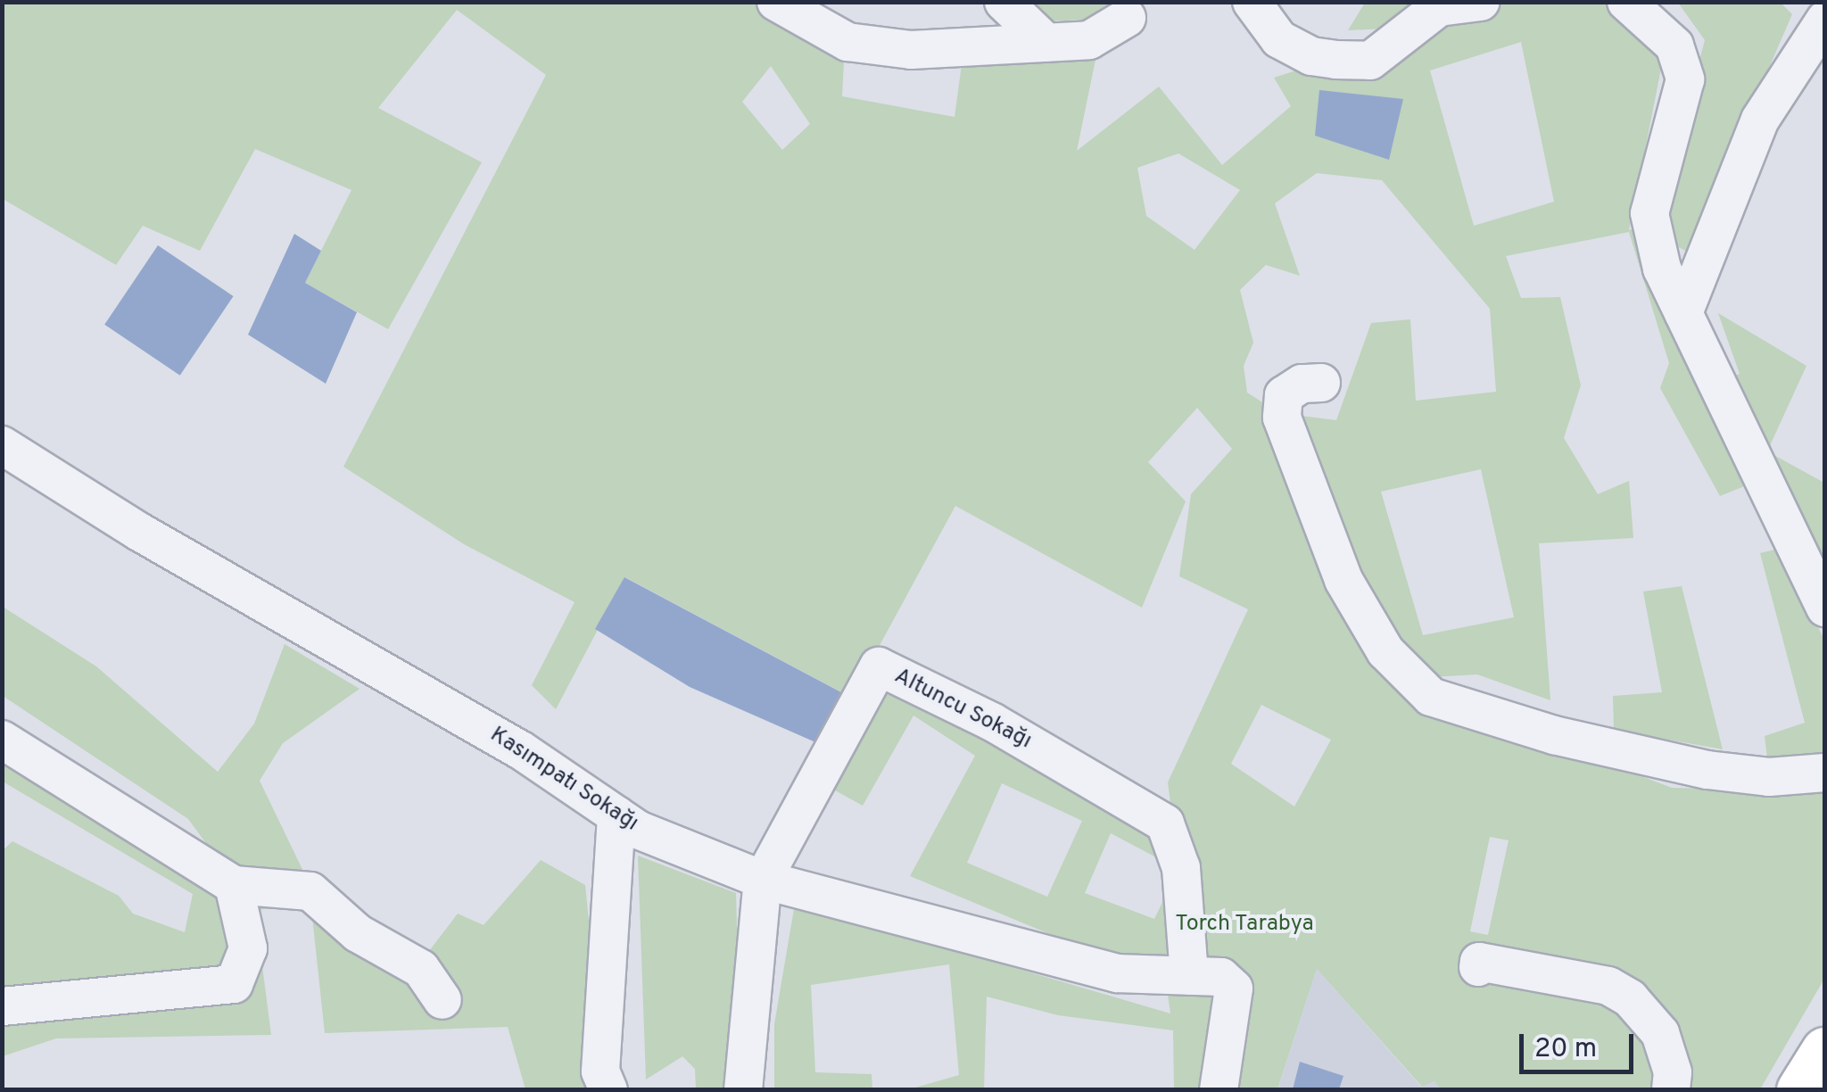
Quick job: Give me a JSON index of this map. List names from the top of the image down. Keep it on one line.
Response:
{"streets":{"street":["Altuncu Sokağı","Kasımpatı Sokağı"]},"crossings":[["Altuncu Sokağı","Kasımpatı Sokağı"]],"parks":["Torch Tarabya"],"scale_bar":"20 m"}
